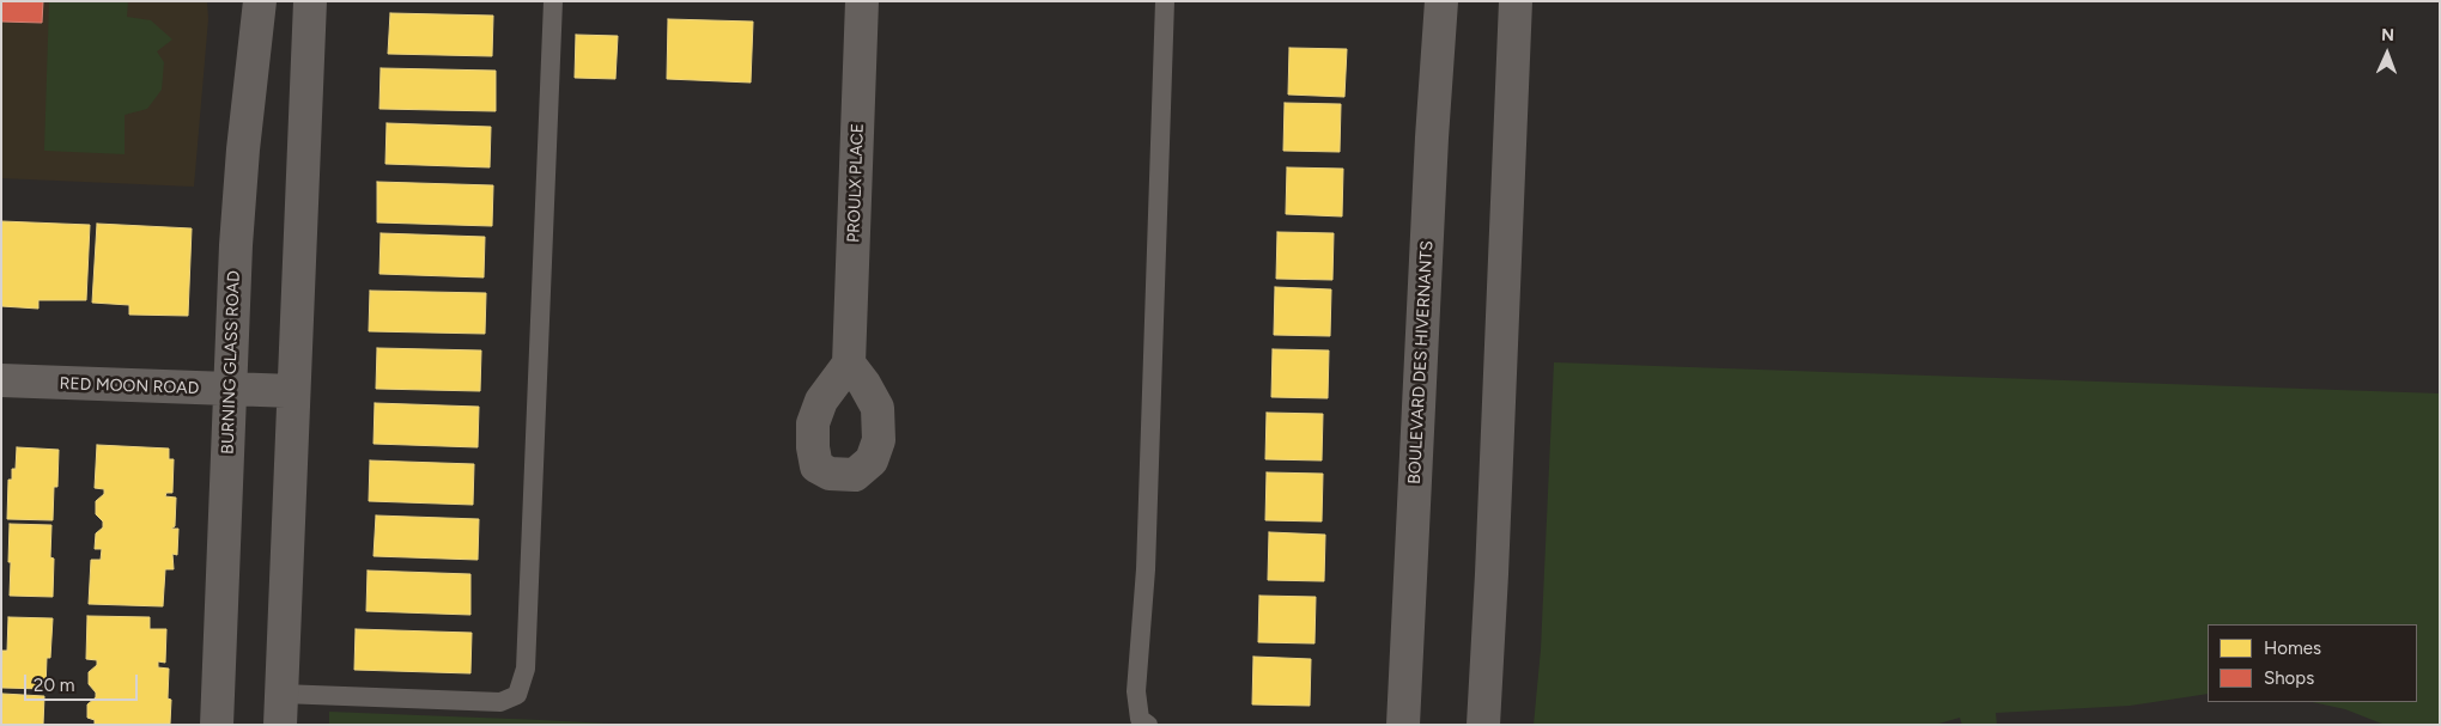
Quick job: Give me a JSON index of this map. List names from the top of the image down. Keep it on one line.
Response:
{"streets":{"street":["PROULX PLACE","BURNING GLASS ROAD","BOULEVARD DES HIVERNANTS","RED MOON ROAD"]},"crossings":[["BURNING GLASS ROAD","RED MOON ROAD"]],"legend":["Homes","Shops"],"scale_bar":"20 m","north":"top"}
